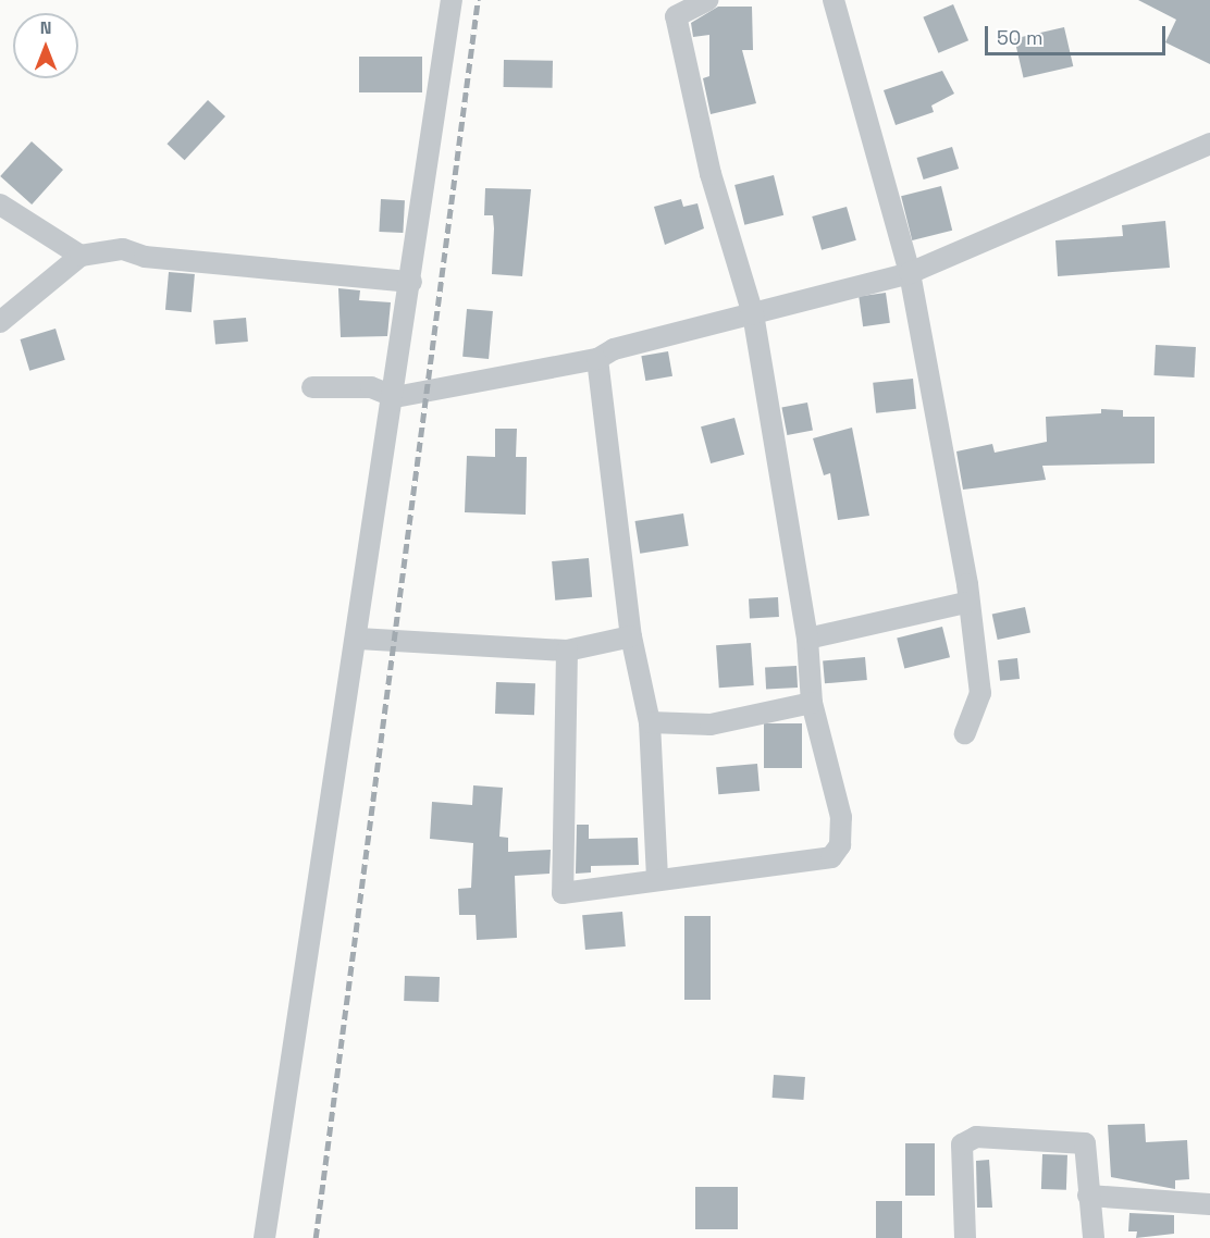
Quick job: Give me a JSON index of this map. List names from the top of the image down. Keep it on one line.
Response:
{"scale_bar":"50 m","north":"top"}
